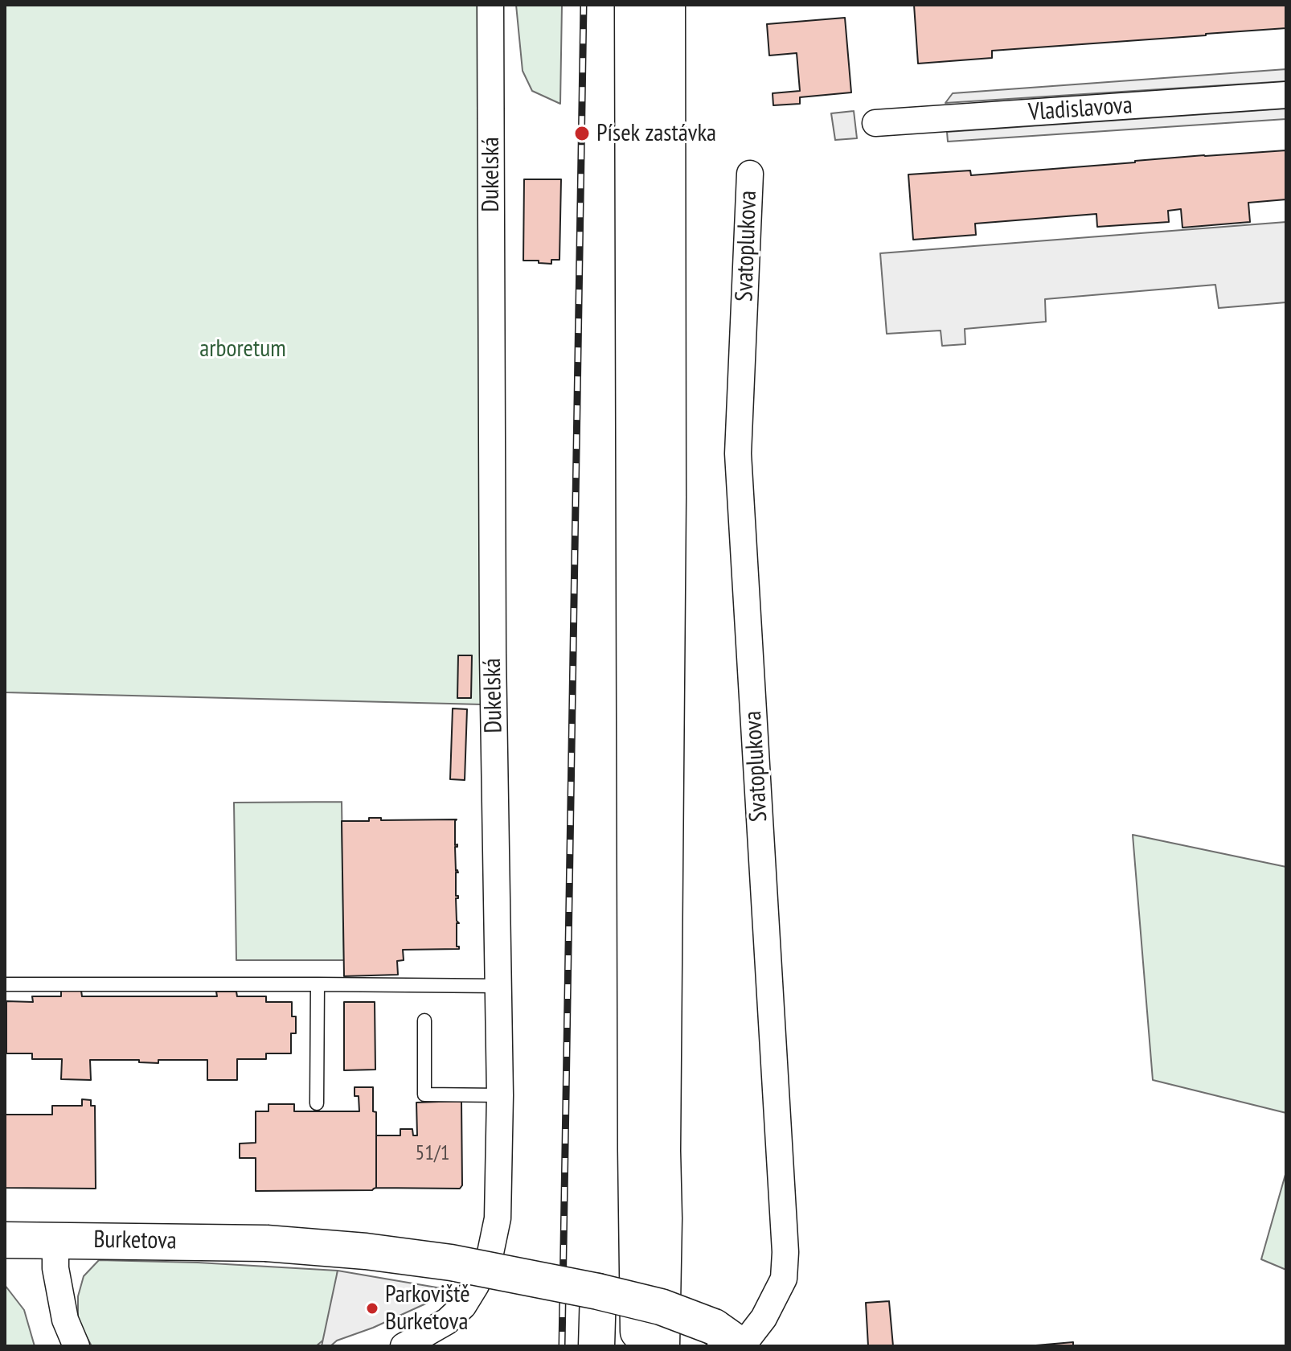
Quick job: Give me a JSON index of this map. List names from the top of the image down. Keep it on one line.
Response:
{"streets":{"main road":["Burketova"],"street":["Vladislavova","Dukelská","Svatoplukova"]},"crossings":[["Svatoplukova","Burketova"]],"parks":["arboretum"],"places":["Písek zastávka","Parkoviště Burketova"],"house_numbers":["51/1"]}
